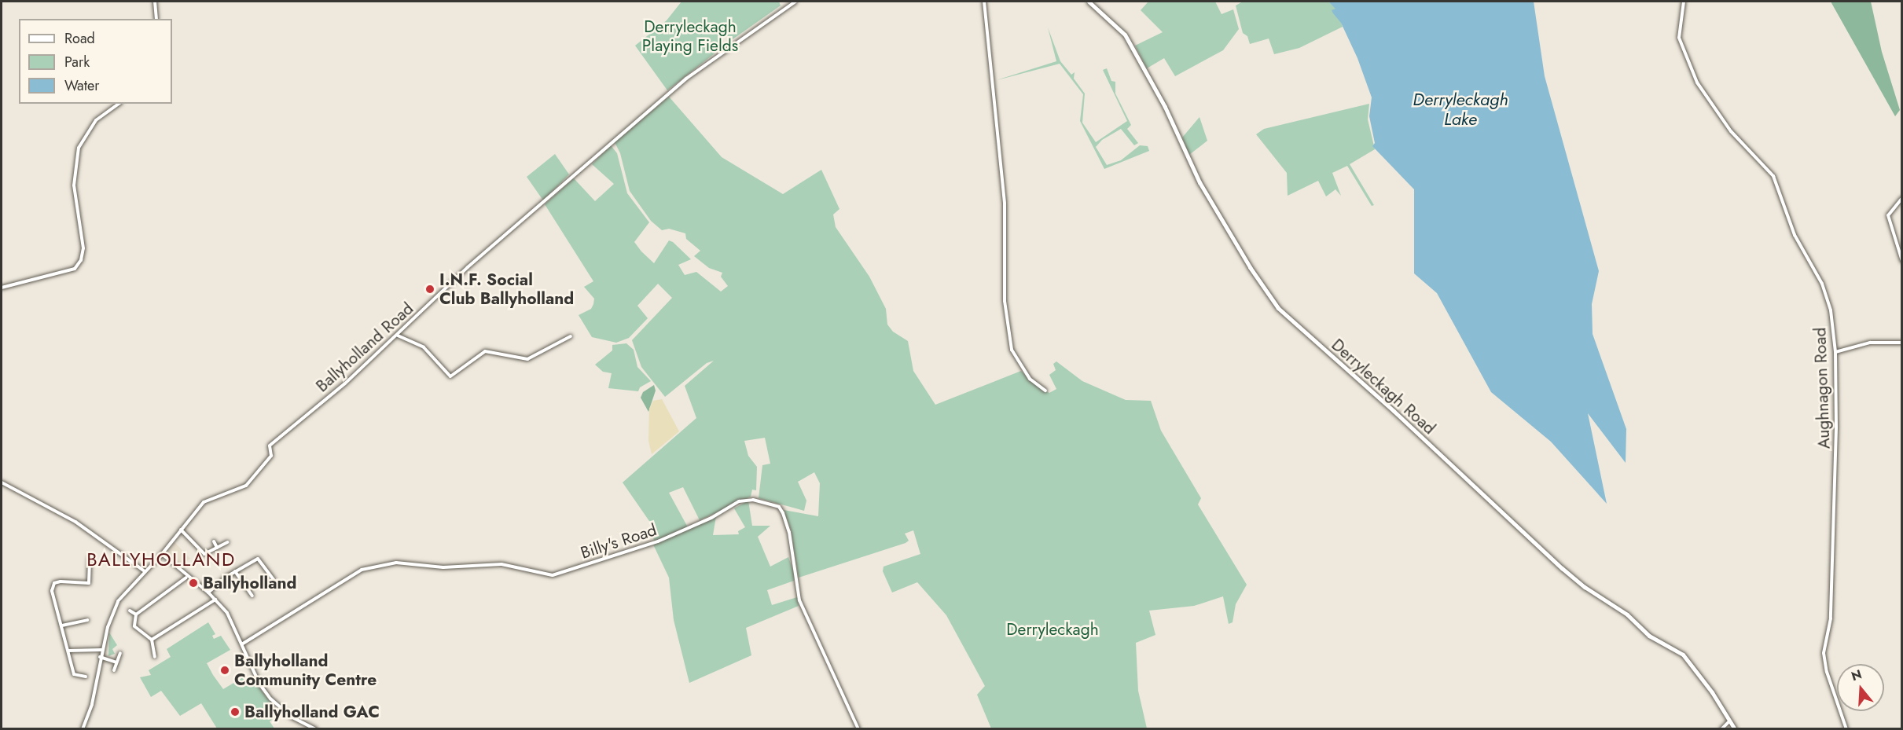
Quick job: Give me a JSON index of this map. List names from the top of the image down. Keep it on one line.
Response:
{"streets":{"street":["Ballyholland Road","Derryleckagh Road","Aughnagon Road","Billy's Road"]},"districts":["BALLYHOLLAND"],"water":["Derryleckagh Lake"],"parks":["Derryleckagh Playing Fields","Derryleckagh"],"places":["I.N.F. Social Club Ballyholland","Ballyholland","Ballyholland Community Centre","Ballyholland GAC"],"legend":["Road","Park","Water"],"north":"top"}
